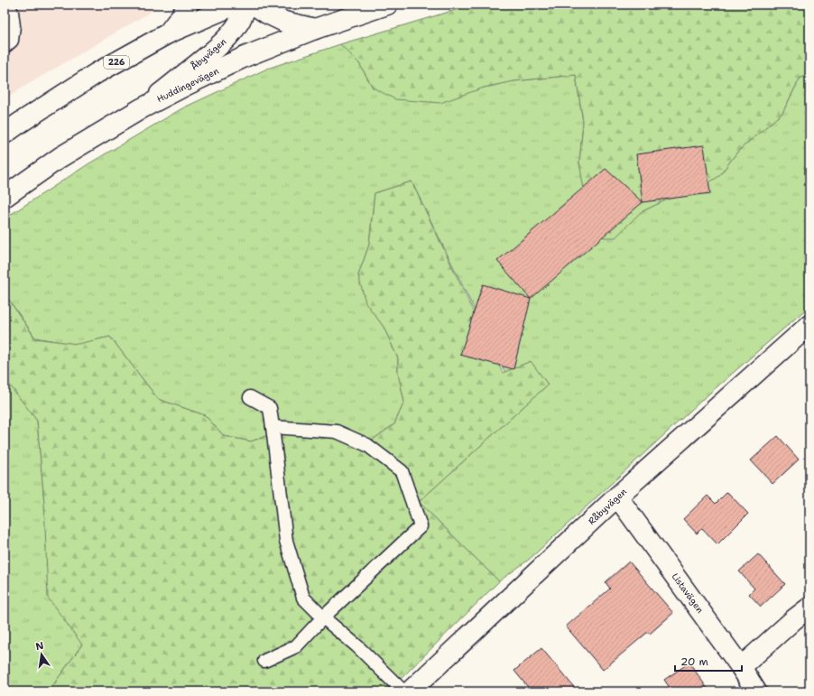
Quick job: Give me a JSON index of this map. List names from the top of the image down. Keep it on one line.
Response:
{"streets":{"street":["Åbyvägen","226","Huddingevägen","Råbyvägen","Listavägen"]},"crossings":[["Åbyvägen","Huddingevägen"],["Råbyvägen","Listavägen"]],"scale_bar":"20 m","north":"top"}
